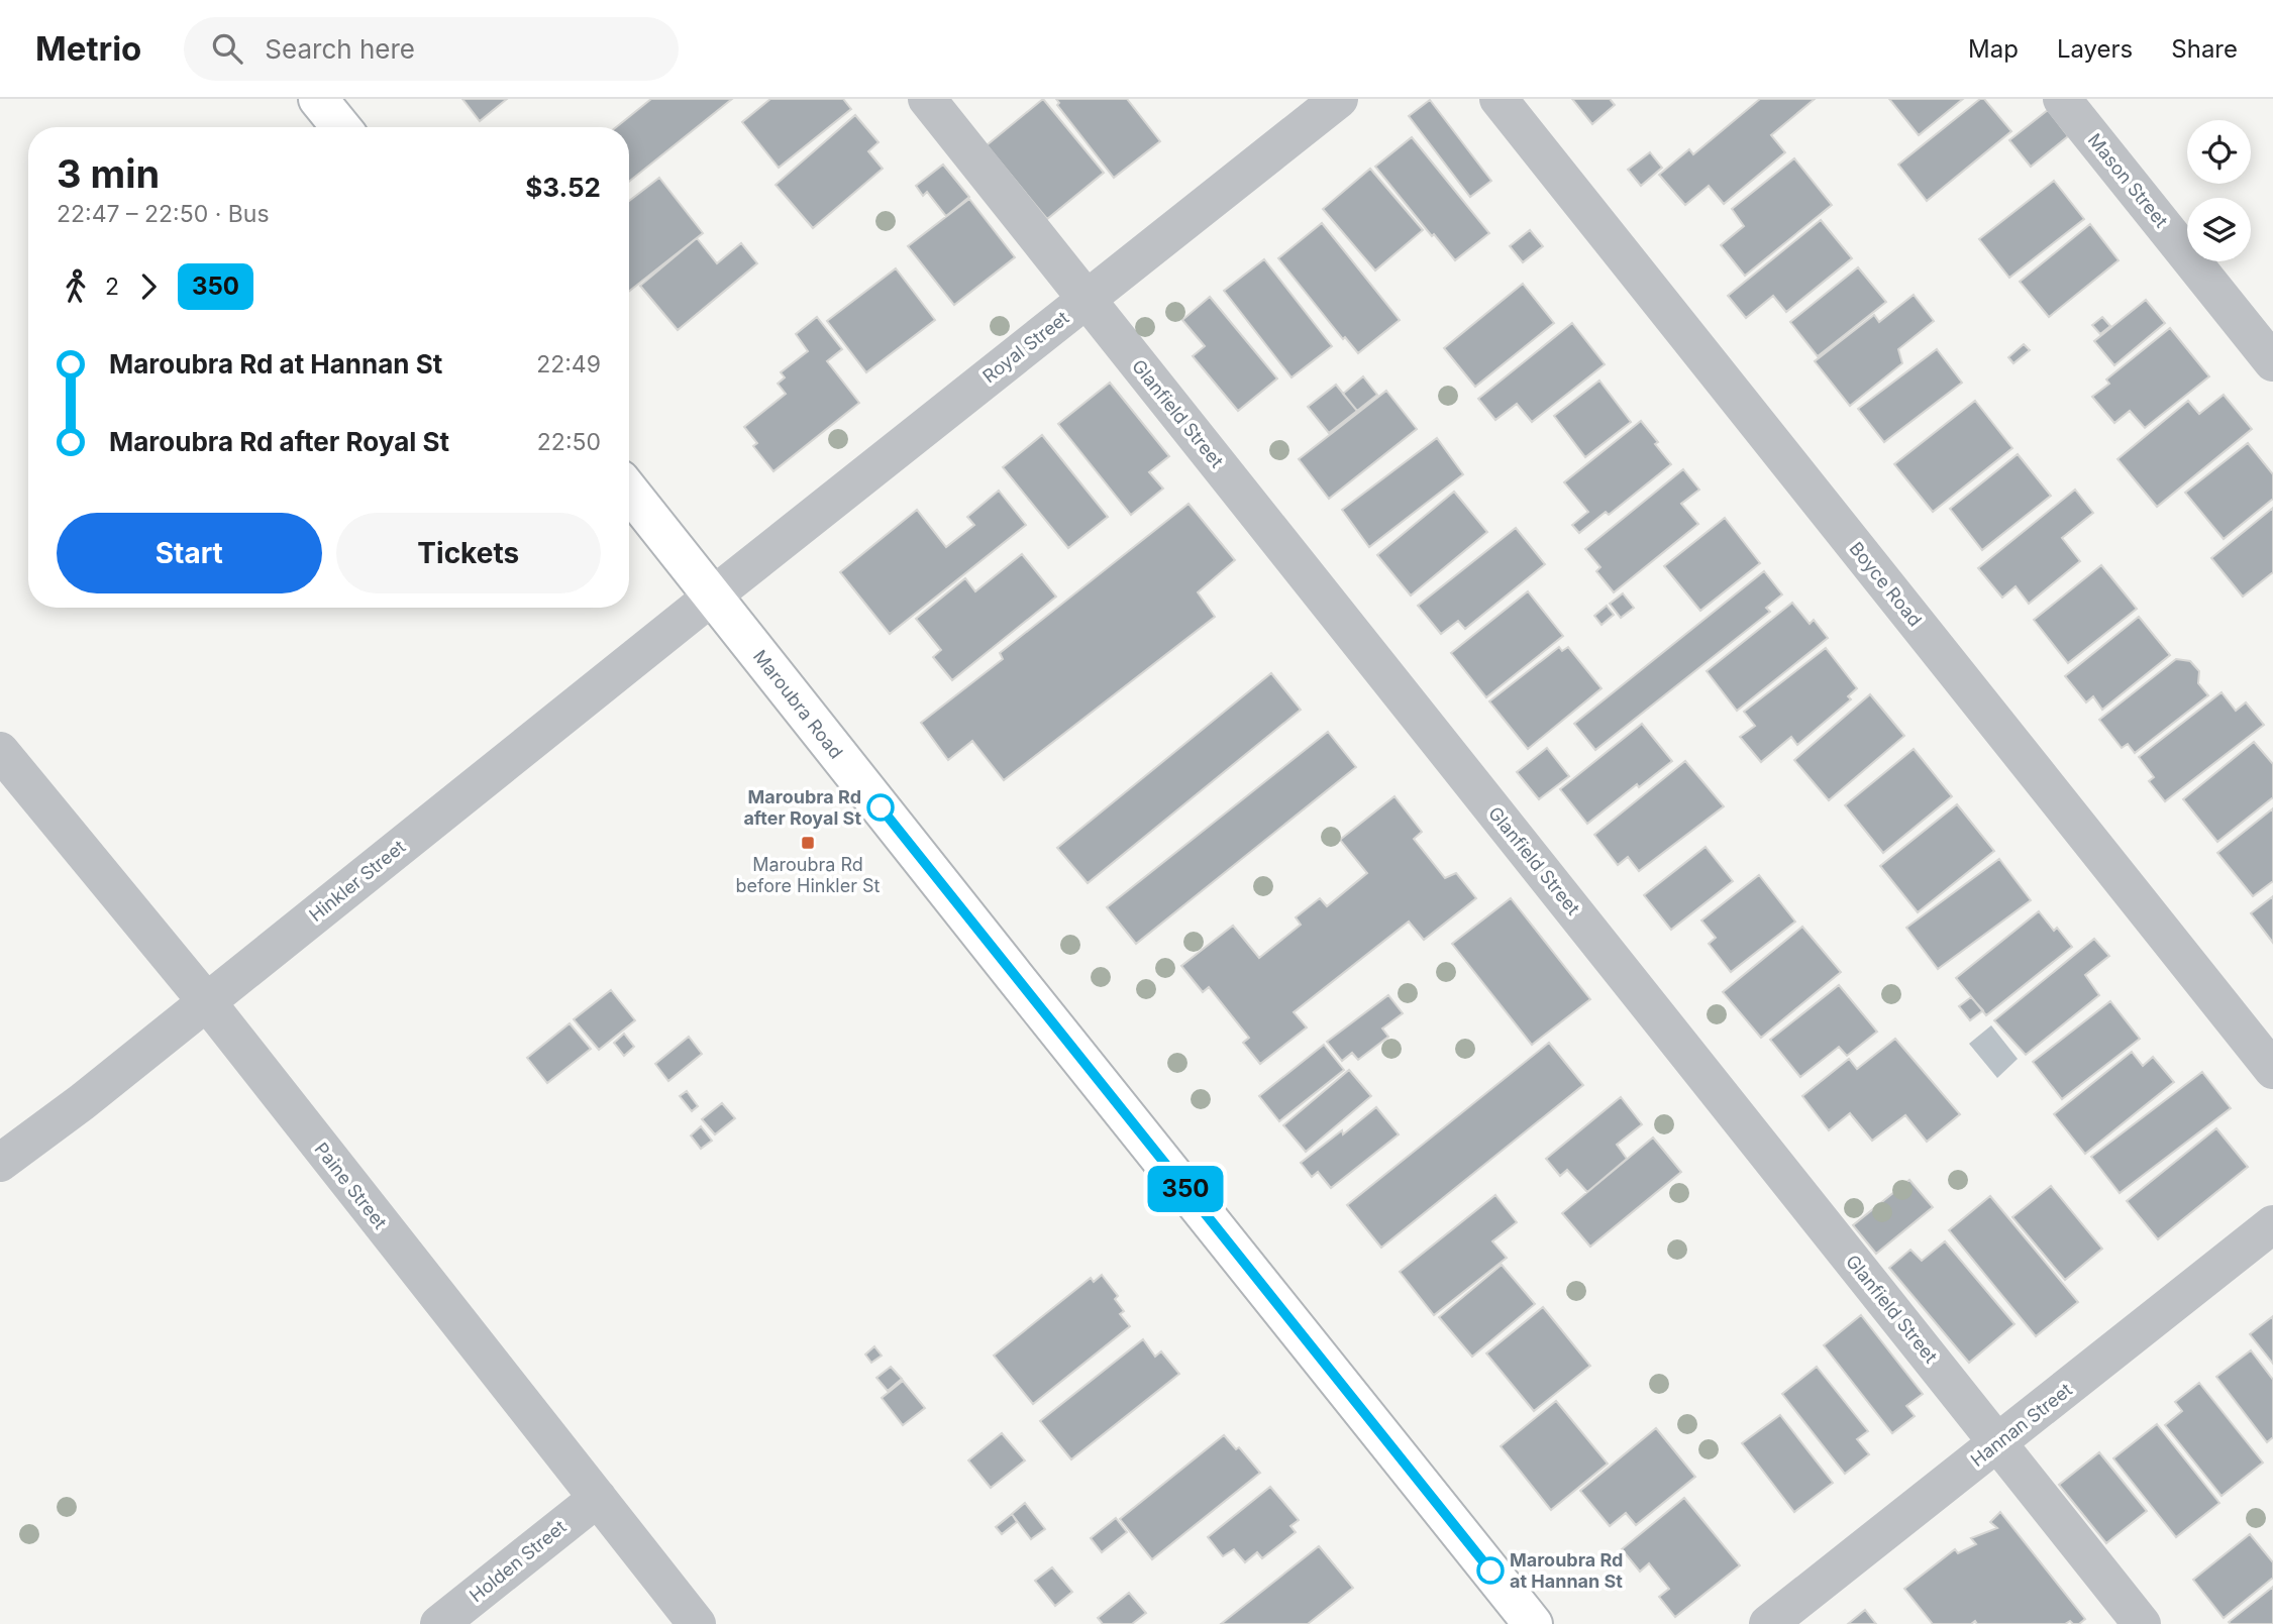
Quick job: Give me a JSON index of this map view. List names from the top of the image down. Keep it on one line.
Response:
{"streets":{"main road":["Maroubra Road"],"street":["Mason Street","Royal Street","Glanfield Street","Boyce Road","Hinkler Street","Paine Street","Hannan Street","Holden Street"]},"crossings":[["Royal Street","Glanfield Street"],["Royal Street","Maroubra Road"],["Royal Street","Hinkler Street"],["Glanfield Street","Hannan Street"],["Maroubra Road","Hinkler Street"],["Hinkler Street","Paine Street"],["Paine Street","Holden Street"]],"places":{"other":["Maroubra Rd after Royal St","Maroubra Rd at Hannan St"],"transit":["Maroubra Rd before Hinkler St"]},"lines":["bus line 350"],"page":{"header":"Metrio","search":"Search here","nav":["Map","Layers","Share"],"on_map":"350","heading":["3 min","22:47 – 22:50 · Bus","$3.52"],"legs":["2","350"],"list":[{"name":"Maroubra Rd at Hannan St","value":"22:49"},{"name":"Maroubra Rd after Royal St","value":"22:50"}],"buttons":["Start","Tickets"]}}
